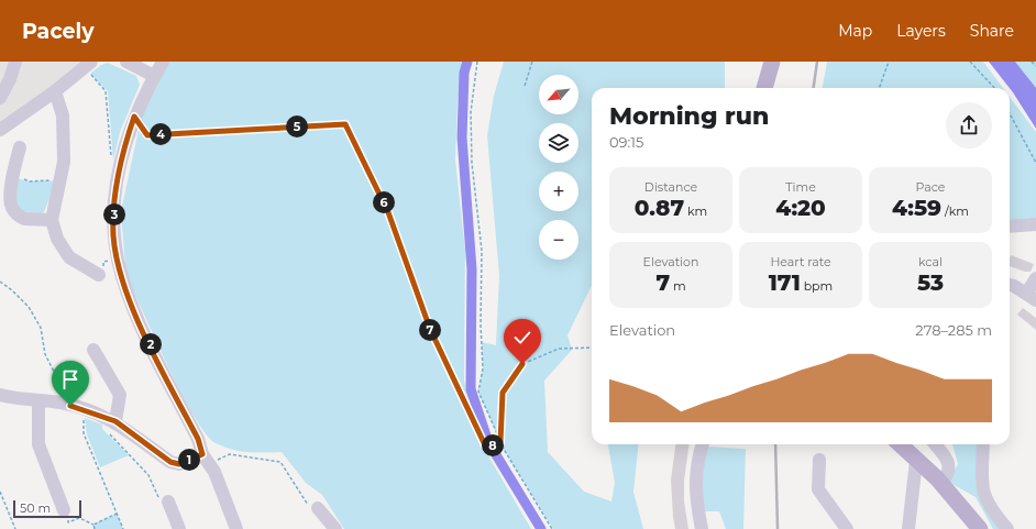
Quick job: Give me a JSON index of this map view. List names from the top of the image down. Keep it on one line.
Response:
{"scale_bar":"50 m","north":"bottom left","page":{"header":"Pacely","nav":["Map","Layers","Share"],"map_buttons":["+","−"],"heading":["Morning run","09:15"],"pins":["5","4","6","3","7","2","8","1"],"stats":[["Distance","0.87 km"],["Time","4:20"],["Pace","4:59 /km"],["Elevation","7 m"],["Heart rate","171 bpm"],["kcal","53"]],"chart":["Elevation","278–285 m"],"scale":"50 m"}}
